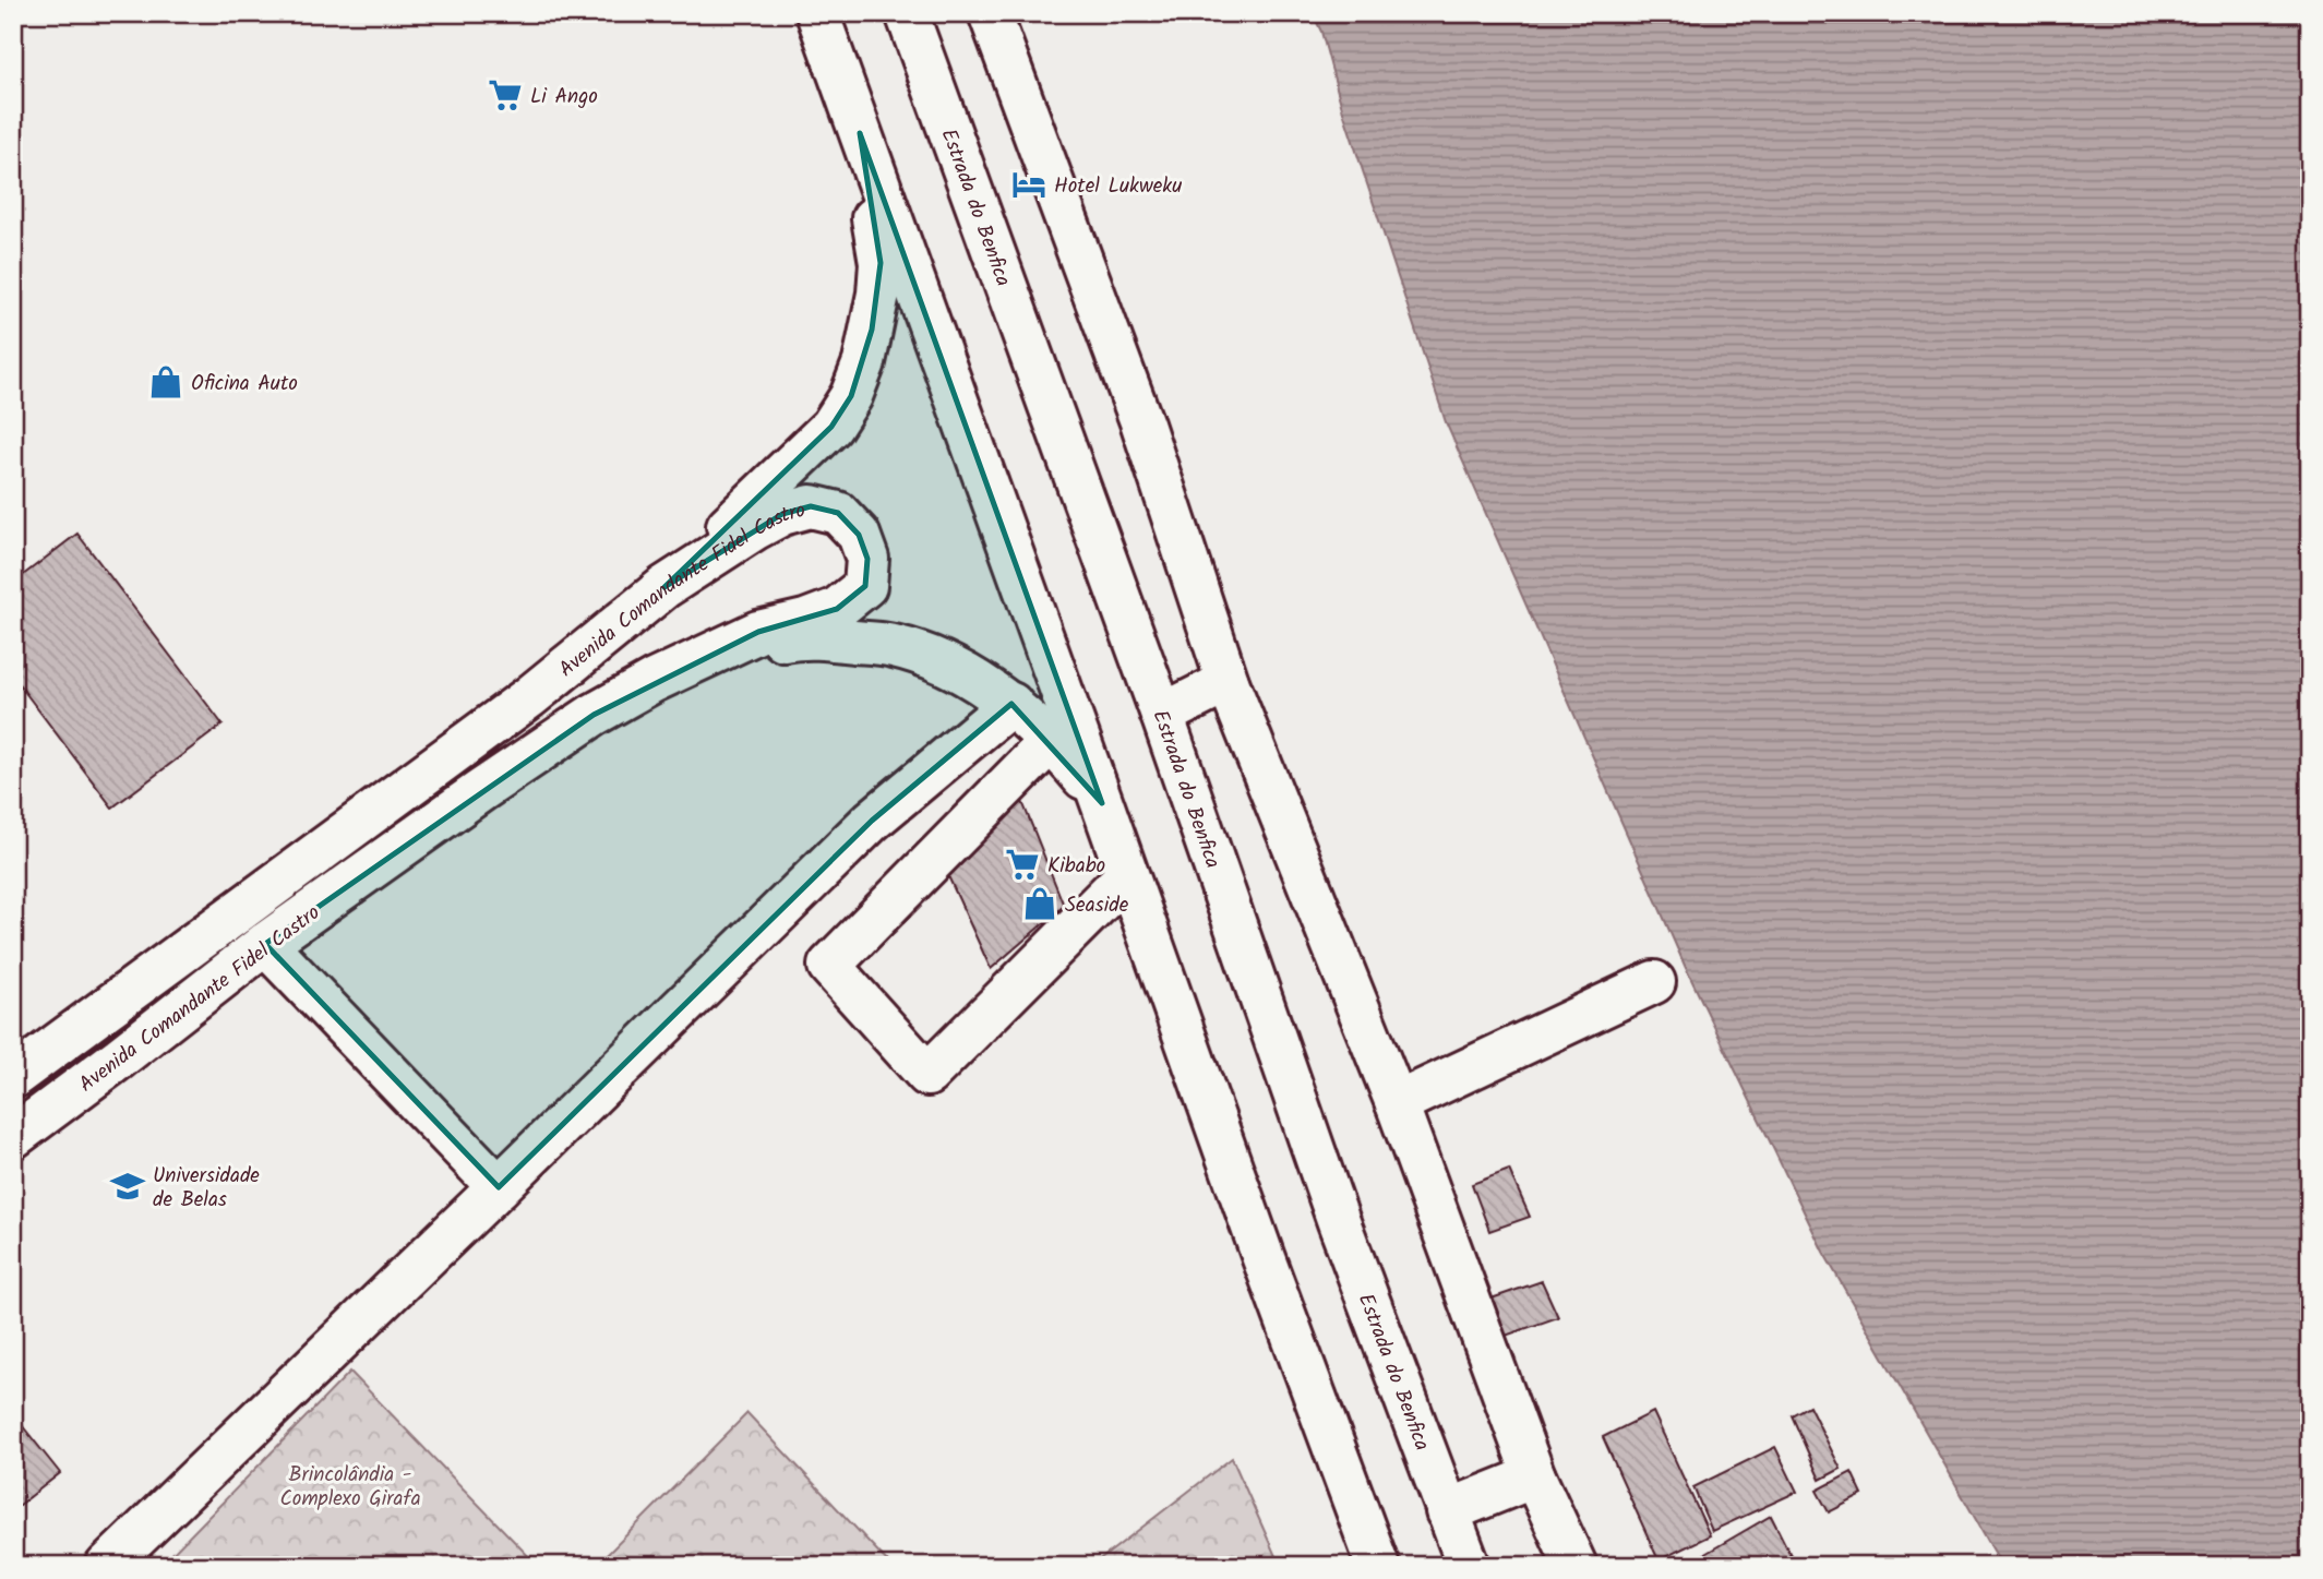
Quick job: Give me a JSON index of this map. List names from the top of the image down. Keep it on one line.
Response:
{"streets":{"main road":["Estrada do Benfica","Avenida Comandante Fidel Castro"]},"parks":["Brincolândia - Complexo Girafa"],"places":{"supermarket":["Li Ango","Kibabo"],"hotel":["Hotel Lukweku"],"shop":["Oficina Auto","Seaside"],"school or university":["Universidade de Belas"]}}
